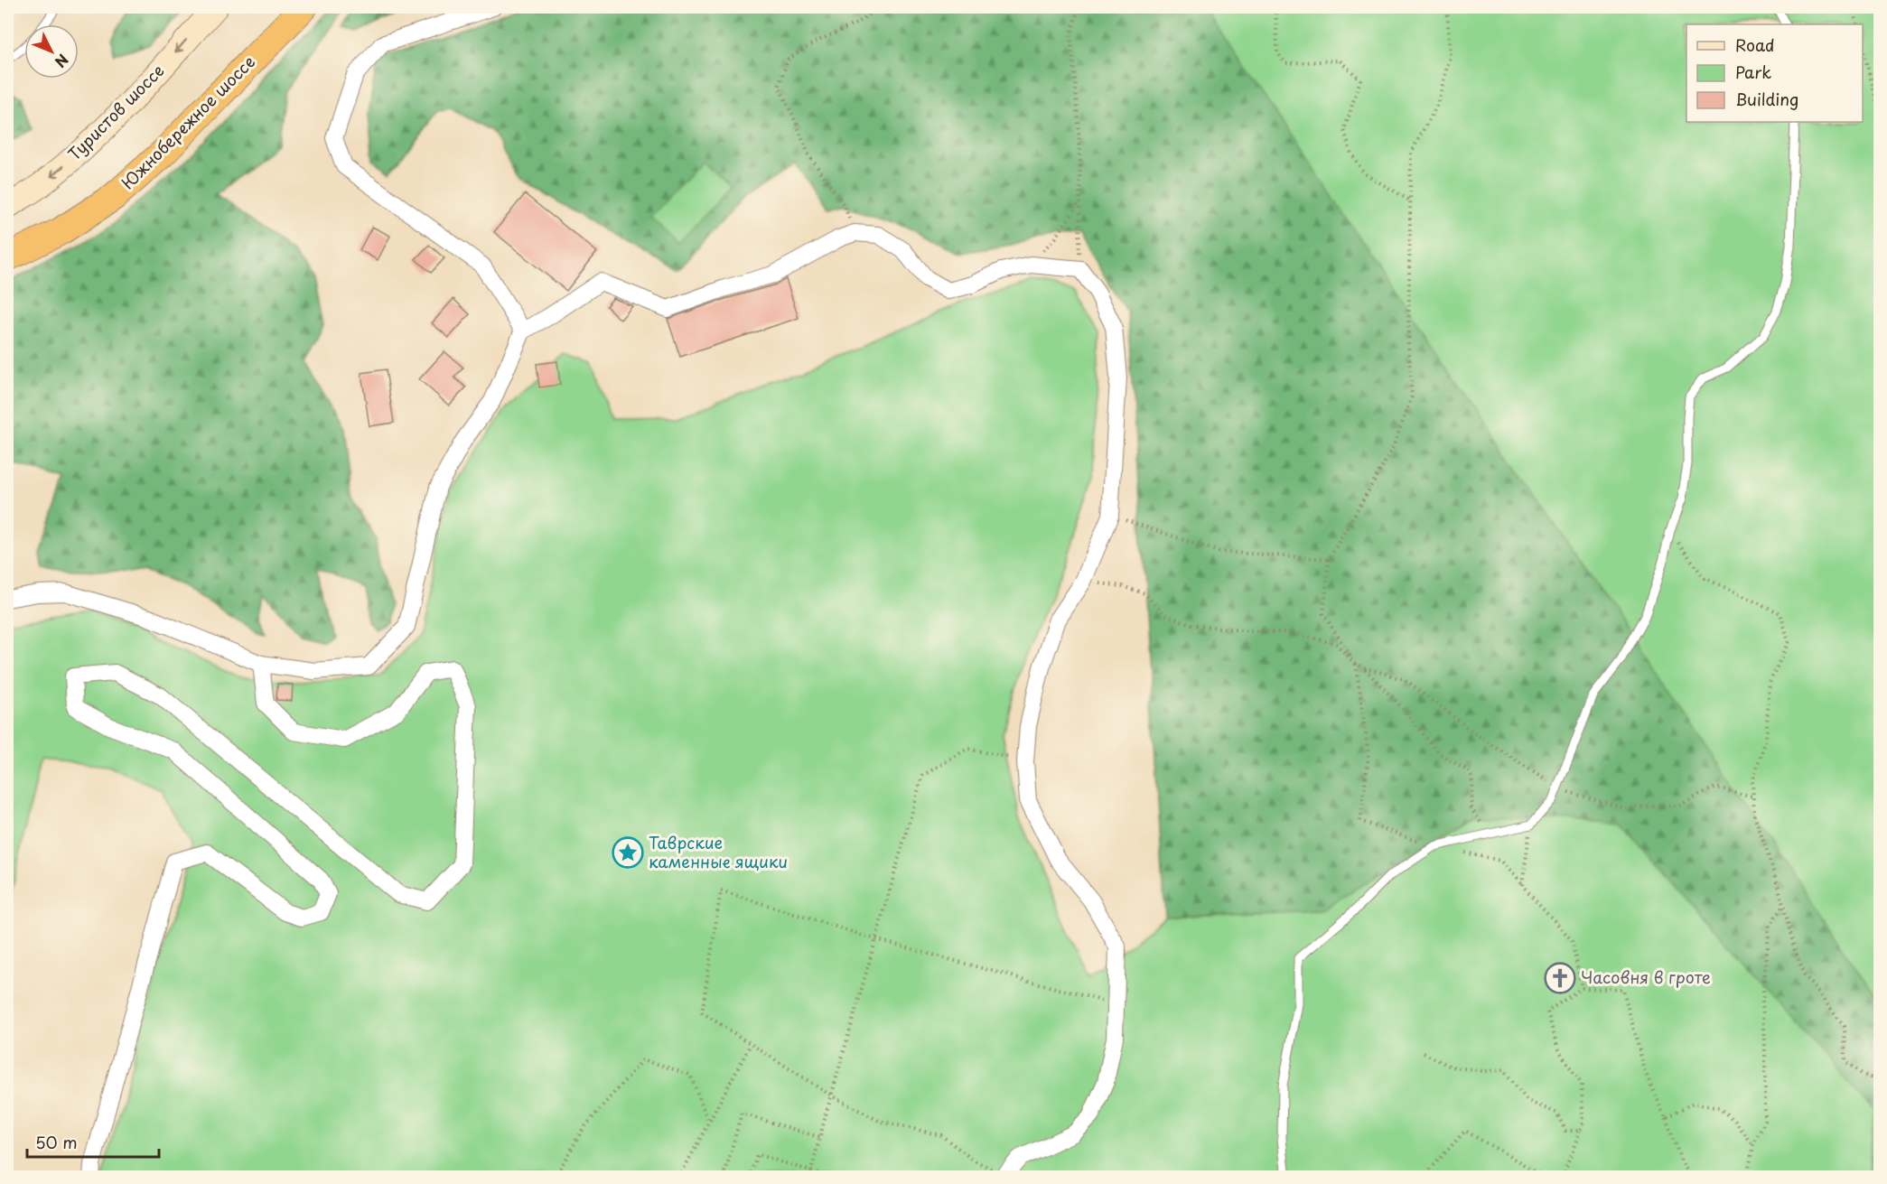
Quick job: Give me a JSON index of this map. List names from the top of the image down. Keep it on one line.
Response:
{"streets":{"highway":["Южнобережное шоссе"],"main road":["Туристов шоссе"]},"one_way":["Туристов шоссе"],"places":{"place":["Таврские каменные ящики"],"church":["Часовня в гроте"]},"legend":["Road","Park","Building"],"scale_bar":"50 m","north":"bottom right"}
